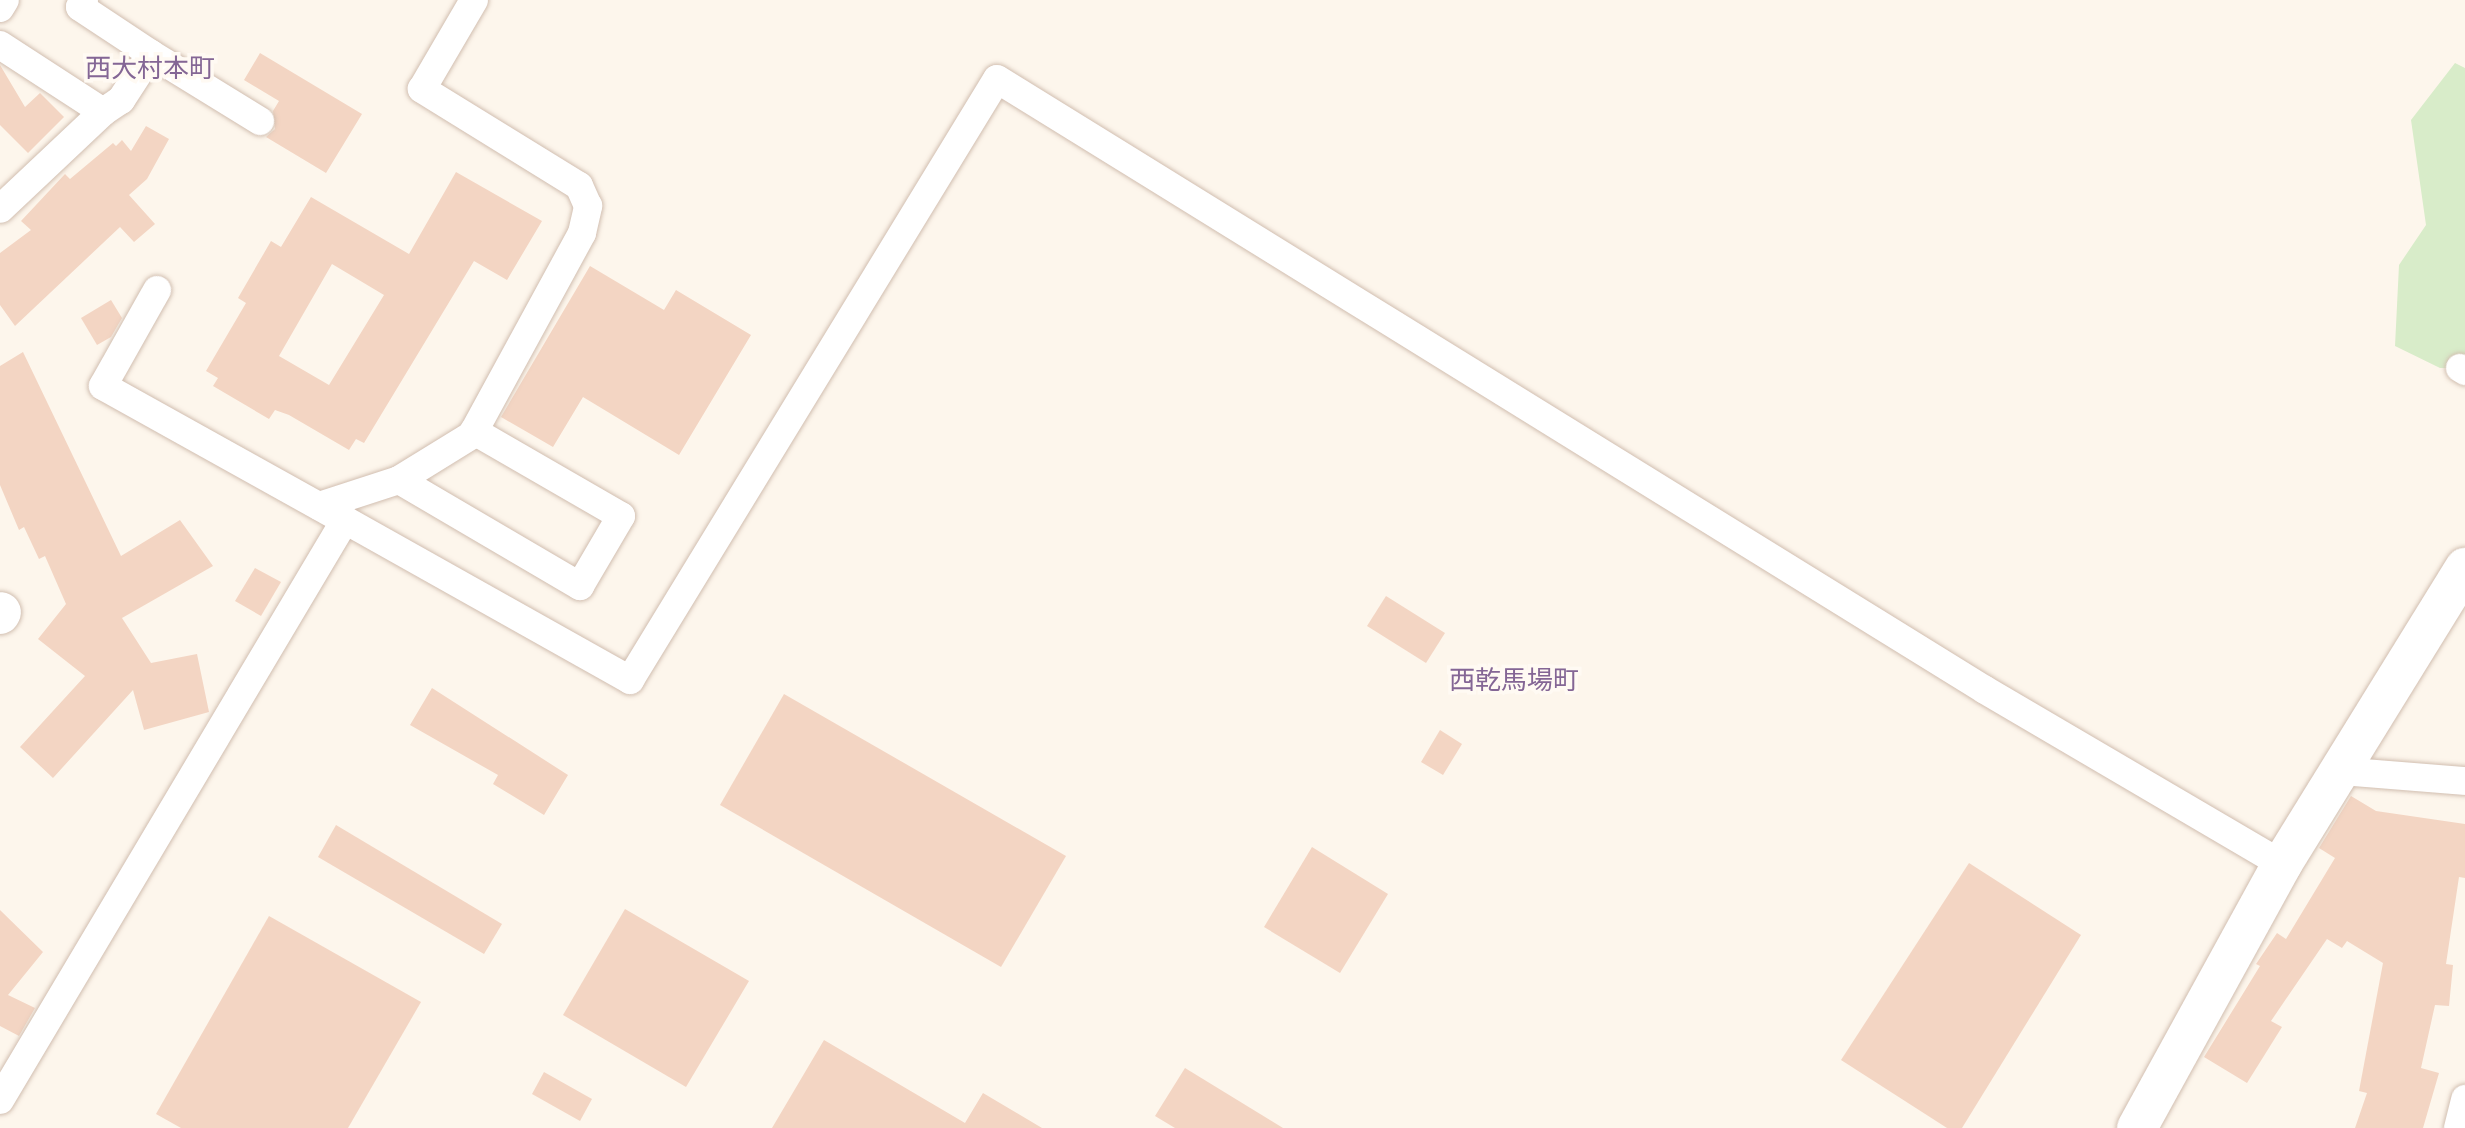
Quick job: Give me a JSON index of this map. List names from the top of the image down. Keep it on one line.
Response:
{"districts":["西大村本町","西乾馬場町"]}
